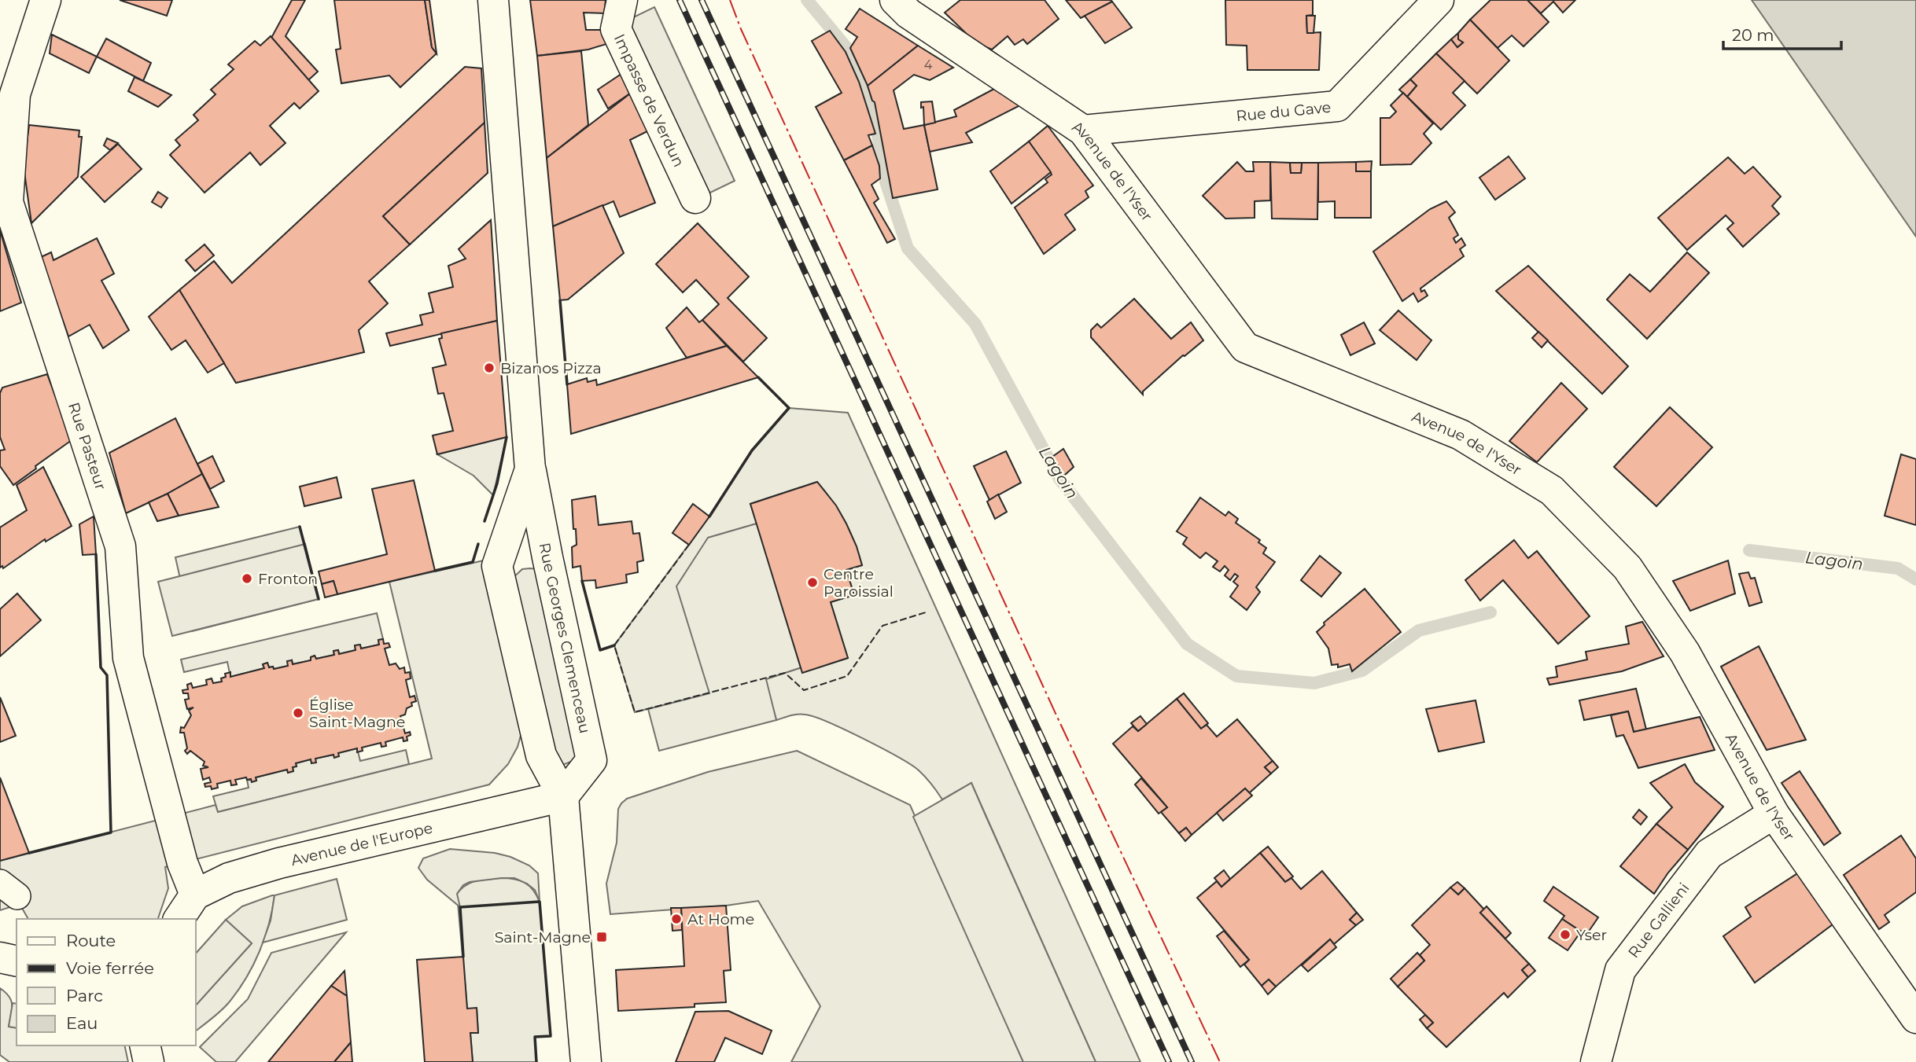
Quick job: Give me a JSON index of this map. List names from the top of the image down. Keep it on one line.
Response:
{"streets":{"street":["Impasse de Verdun","Rue du Gave","Avenue de l'Yser","Rue Pasteur","Rue Georges Clemenceau","Avenue de l'Europe","Rue Gallieni"]},"crossings":[["Rue du Gave","Avenue de l'Yser"],["Avenue de l'Yser","Rue Gallieni"],["Rue Pasteur","Avenue de l'Europe"],["Rue Georges Clemenceau","Avenue de l'Europe"]],"water":["Lagoin"],"places":{"other":["Bizanos Pizza","Fronton","Centre Paroissial","Église Saint-Magne","At Home","Yser"],"transit":["Saint-Magne"]},"house_numbers":["4"],"legend":["Route","Voie ferrée","Parc","Eau"],"scale_bar":"20 m"}
